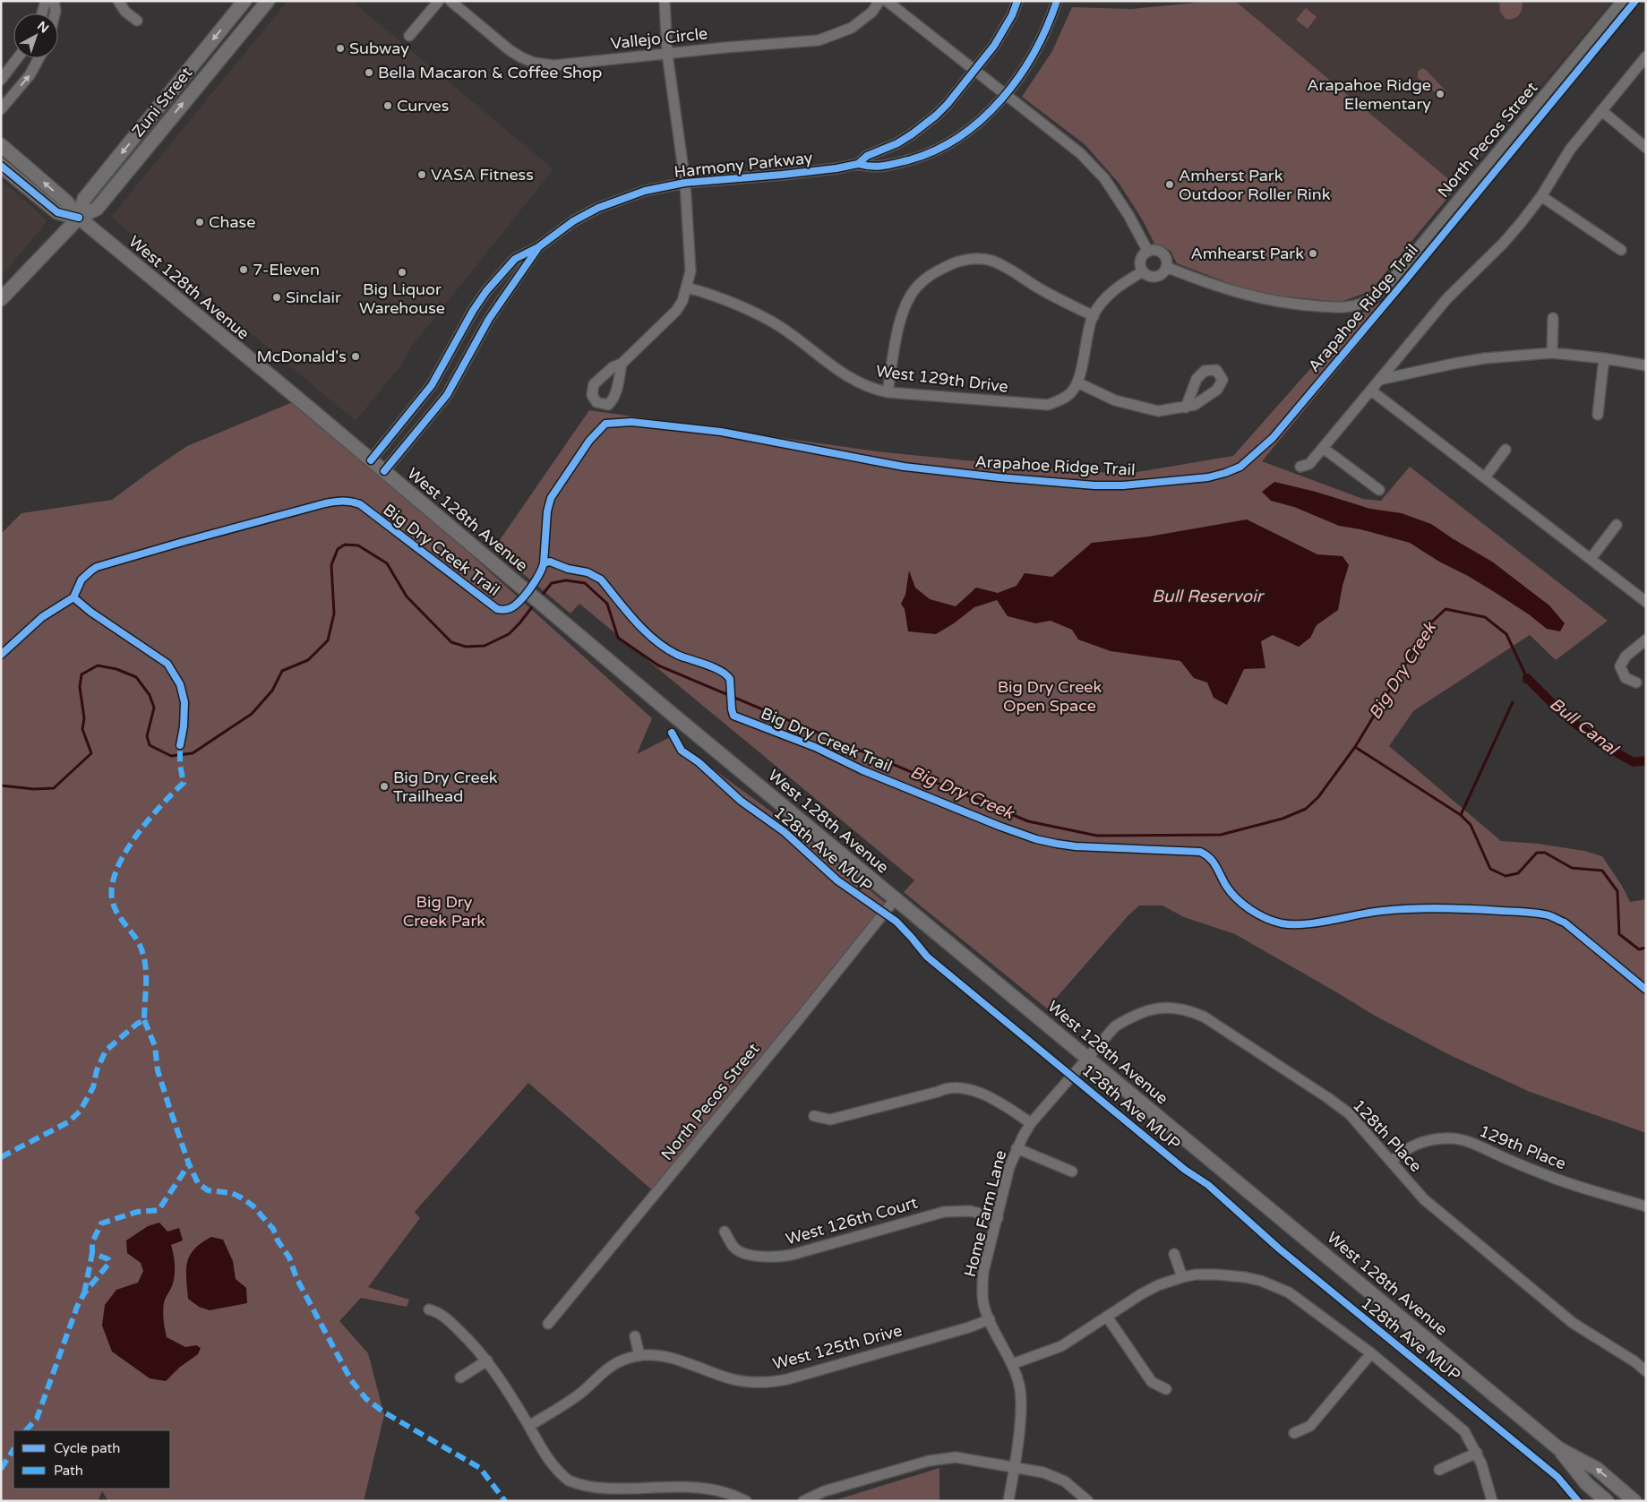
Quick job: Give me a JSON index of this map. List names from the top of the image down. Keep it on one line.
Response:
{"streets":{"main road":["Zuni Street","West 128th Avenue"],"street":["Vallejo Circle","North Pecos Street","Harmony Parkway","West 129th Drive","128th Place","129th Place","Home Farm Lane","West 126th Court","West 125th Drive"],"cycle path":["Arapahoe Ridge Trail","Big Dry Creek Trail","128th Ave MUP"]},"crossings":[["Zuni Street","West 128th Avenue"],["North Pecos Street","West 128th Avenue"],["Harmony Parkway","West 128th Avenue"],["West 128th Avenue","128th Place"],["West 128th Avenue","Home Farm Lane"],["128th Place","129th Place"],["128th Place","Home Farm Lane"],["Home Farm Lane","West 126th Court"],["Home Farm Lane","West 125th Drive"]],"water":["Bull Reservoir","Big Dry Creek","Bull Canal"],"parks":["Big Dry Creek Open Space","Big Dry Creek Park"],"places":["Subway","Bella Macaron & Coffee Shop","Arapahoe Ridge Elementary","Curves","VASA Fitness","Amherst Park Outdoor Roller Rink","Chase","Amhearst Park","7-Eleven","Big Liquor Warehouse","Sinclair","McDonald's","Big Dry Creek Trailhead"],"legend":["Cycle path","Path"],"north":"top right"}
